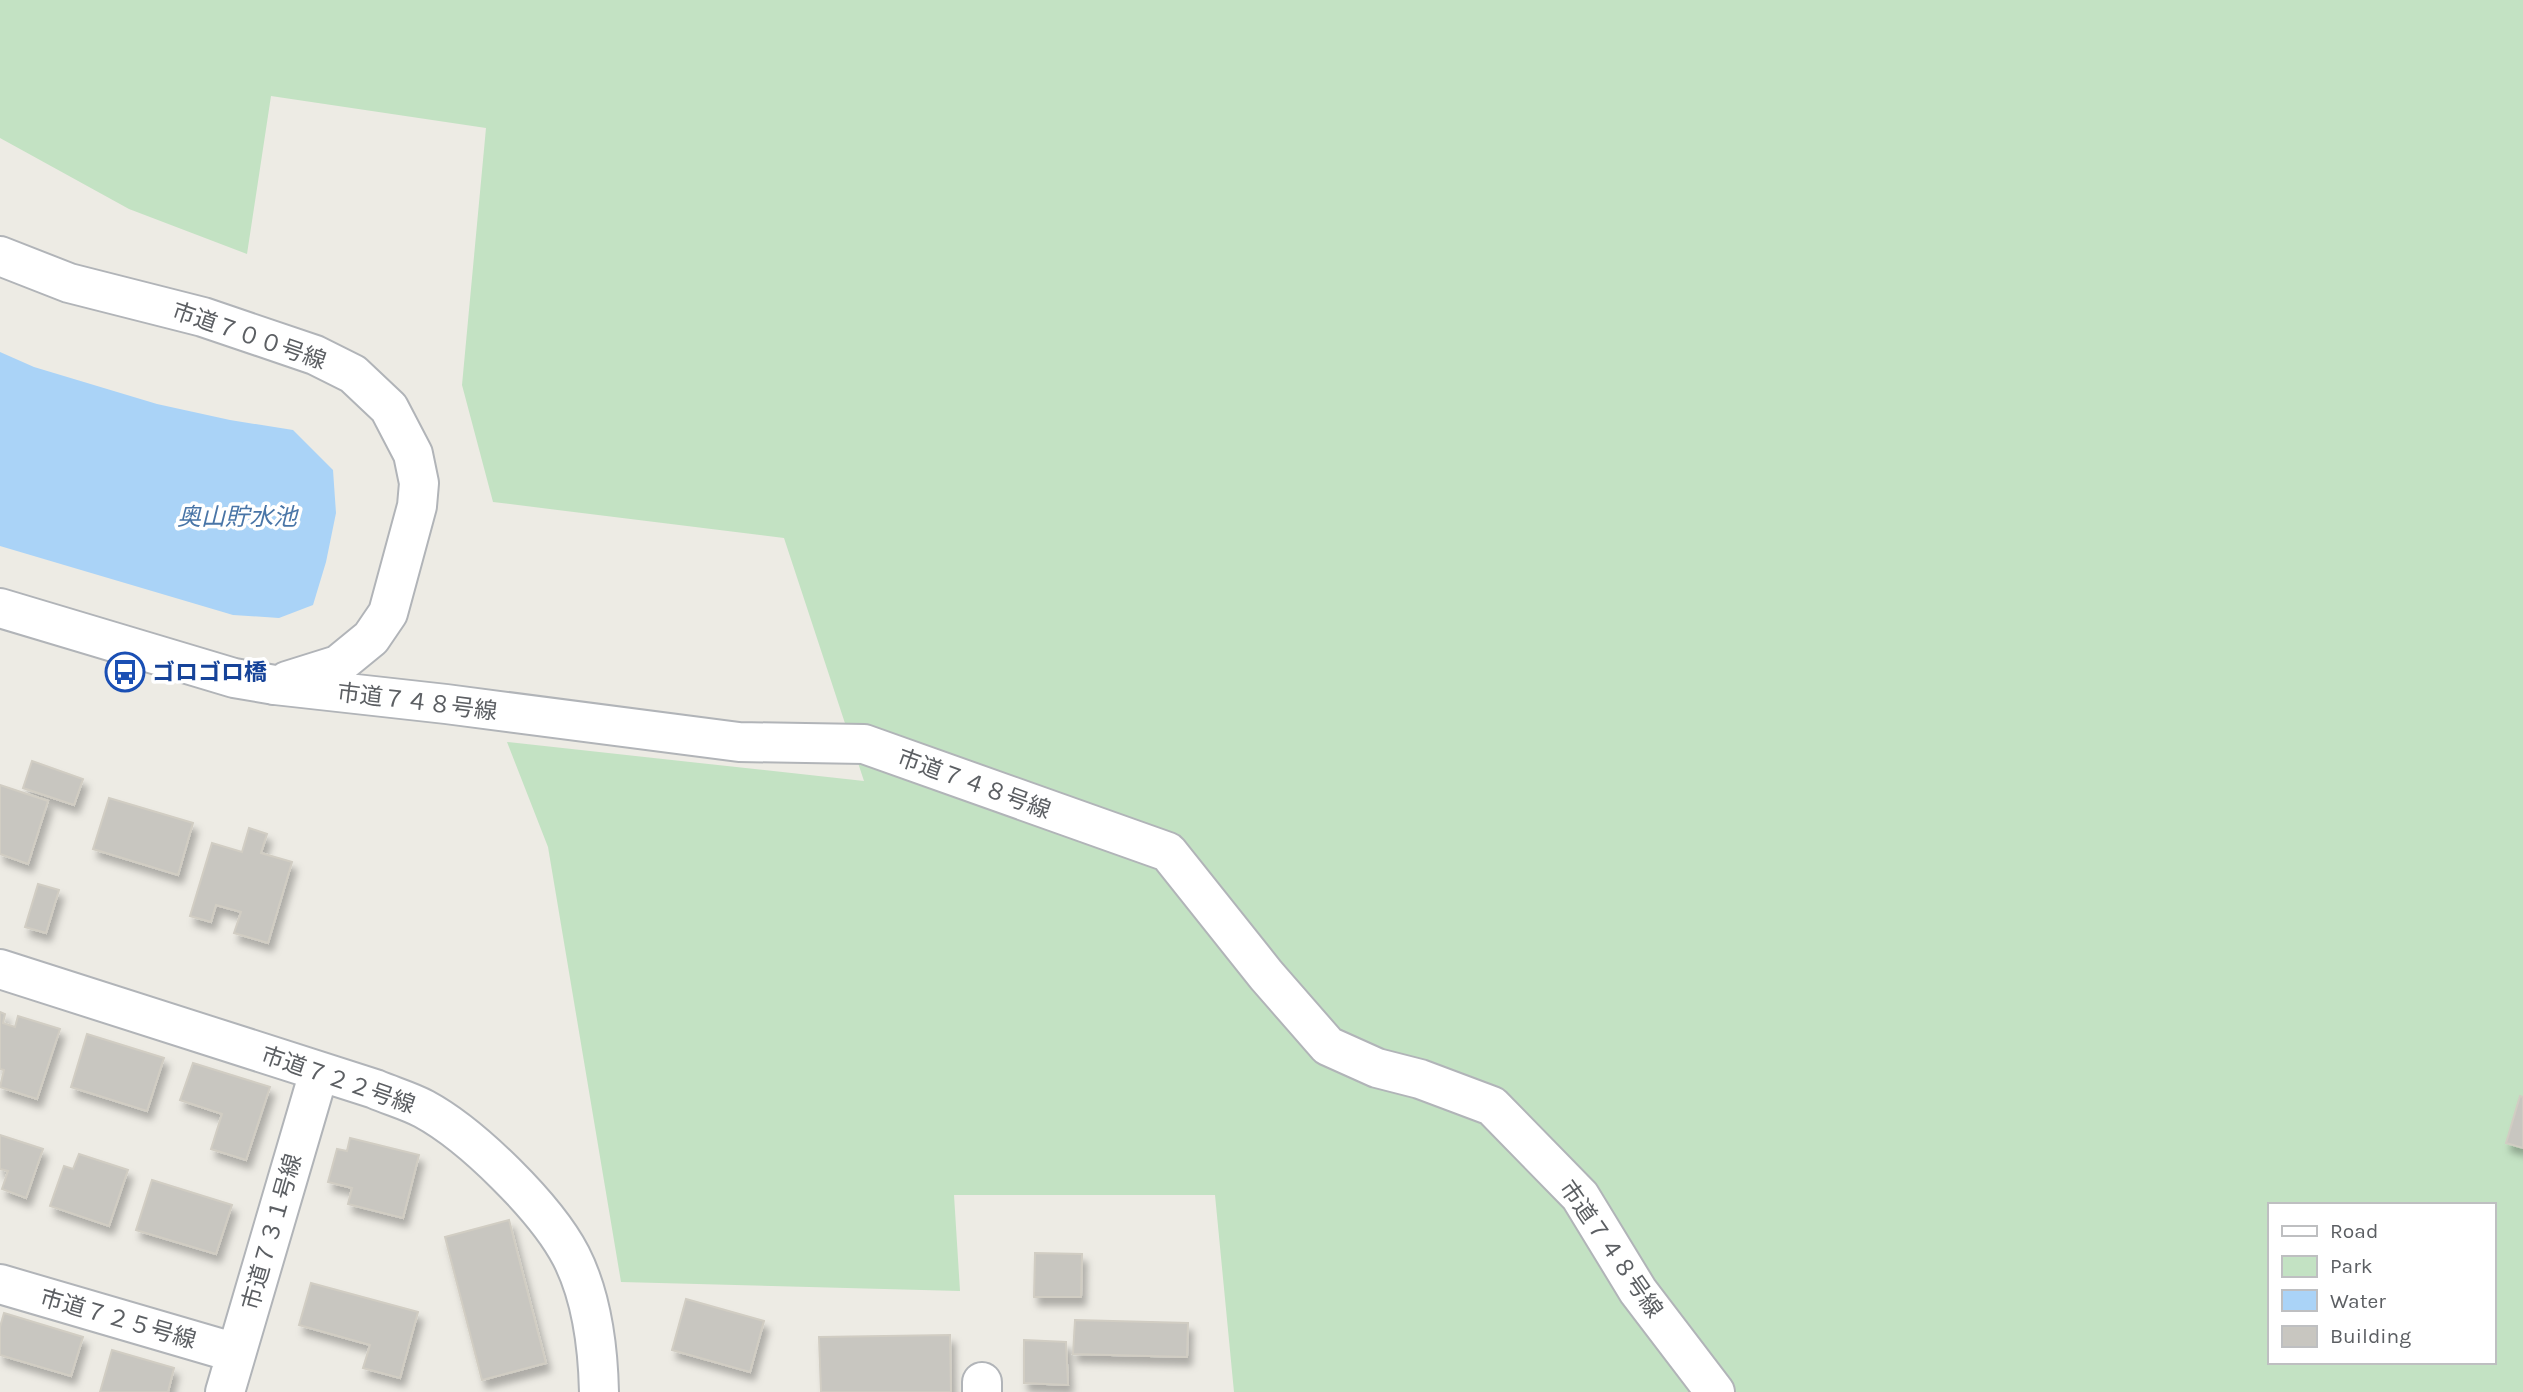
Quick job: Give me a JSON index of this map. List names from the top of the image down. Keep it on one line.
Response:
{"streets":{"street":["市道７００号線","市道７４８号線","市道７２２号線","市道７３１号線","市道７２５号線"]},"crossings":[["市道７００号線","市道７４８号線"],["市道７２２号線","市道７３１号線"],["市道７３１号線","市道７２５号線"]],"water":["奥山貯水池"],"places":{"bus stop":["ゴロゴロ橋"]},"legend":["Road","Park","Water","Building"]}
